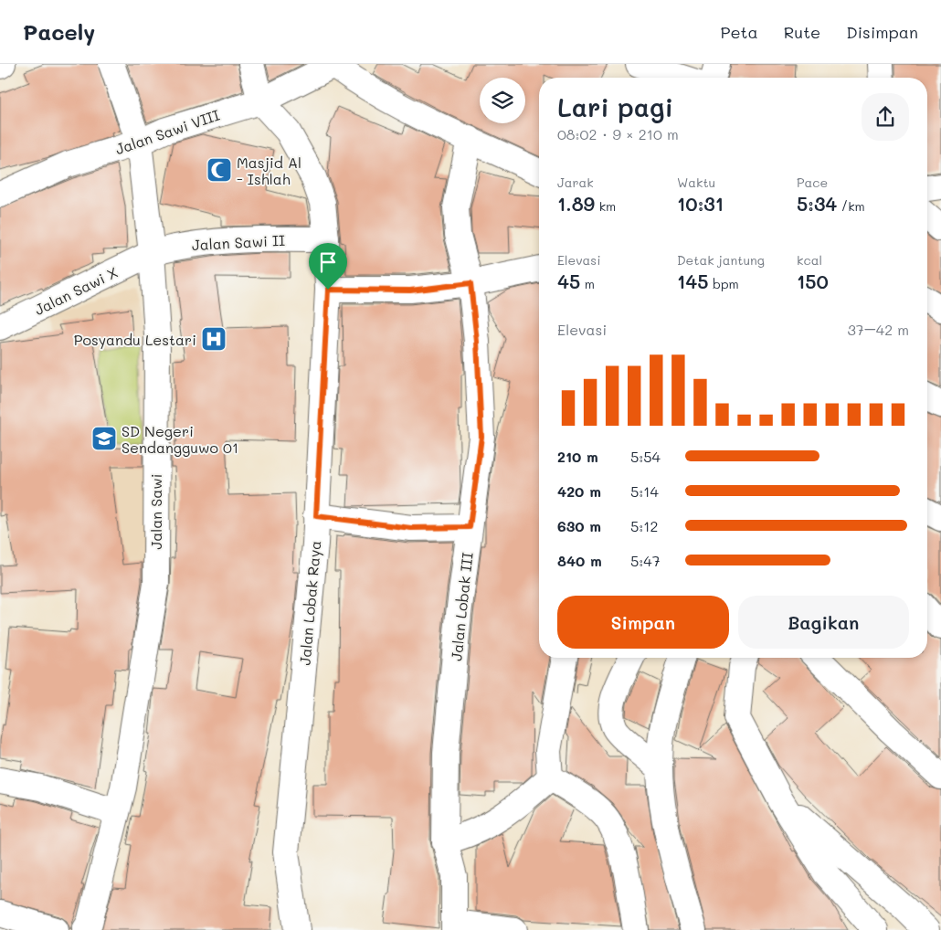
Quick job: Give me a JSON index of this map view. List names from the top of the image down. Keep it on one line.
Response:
{"streets":{"street":["Jalan Sawi VIII","Jalan Sawi II","Jalan Sawi X","Jalan Sawi","Jalan Lobak Raya","Jalan Lobak III"]},"crossings":[["Jalan Sawi VIII","Jalan Sawi"],["Jalan Sawi VIII","Jalan Lobak Raya"],["Jalan Sawi II","Jalan Sawi X"],["Jalan Sawi II","Jalan Sawi"],["Jalan Sawi II","Jalan Lobak Raya"],["Jalan Sawi X","Jalan Sawi"]],"places":{"mosque":["Masjid Al - Ishlah"],"hospital":["Posyandu Lestari"],"school or university":["SD Negeri Sendangguwo 01"]},"page":{"header":"Pacely","nav":["Peta","Rute","Disimpan"],"heading":["Lari pagi","08:02 · 9 × 210 m"],"stats":[["Jarak","1.89 km"],["Waktu","10:31"],["Pace","5:34 /km"],["Elevasi","45 m"],["Detak jantung","145 bpm"],["kcal","150"]],"chart":["Elevasi","37–42 m"],"list":[{"name":"210 m","note":"5:54"},{"name":"420 m","note":"5:14"},{"name":"630 m","note":"5:12"},{"name":"840 m","note":"5:47"}],"buttons":["Simpan","Bagikan"]}}
